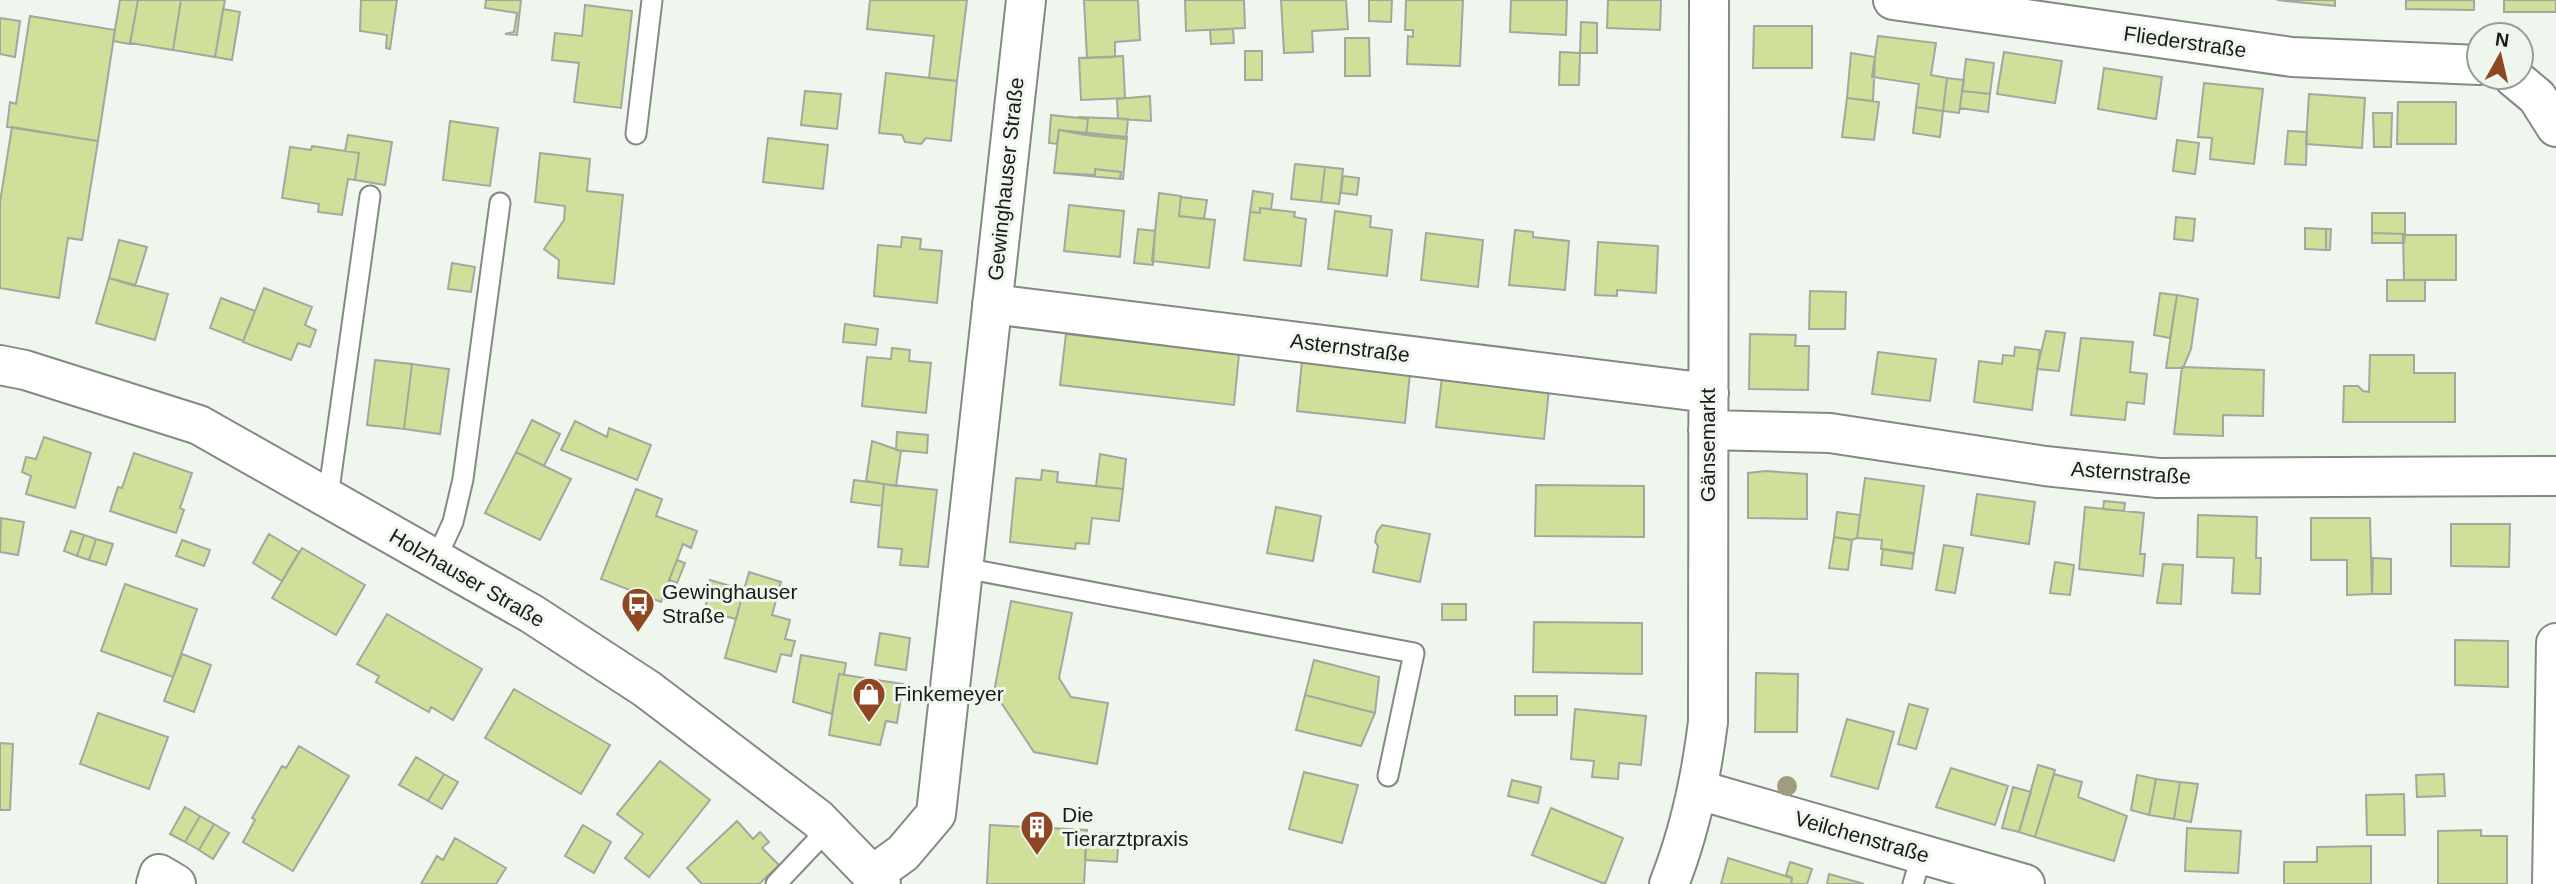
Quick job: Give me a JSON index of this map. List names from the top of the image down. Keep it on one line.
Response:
{"streets":{"street":["Fliederstraße","Gewinghauser Straße","Asternstraße","Gänsemarkt","Holzhauser Straße","Veilchenstraße"]},"crossings":[["Gewinghauser Straße","Asternstraße"],["Gewinghauser Straße","Holzhauser Straße"],["Asternstraße","Gänsemarkt"],["Gänsemarkt","Veilchenstraße"]],"places":{"bus stop":["Gewinghauser Straße"],"shop":["Finkemeyer"],"building":["Die Tierarztpraxis"]},"north":"top"}
